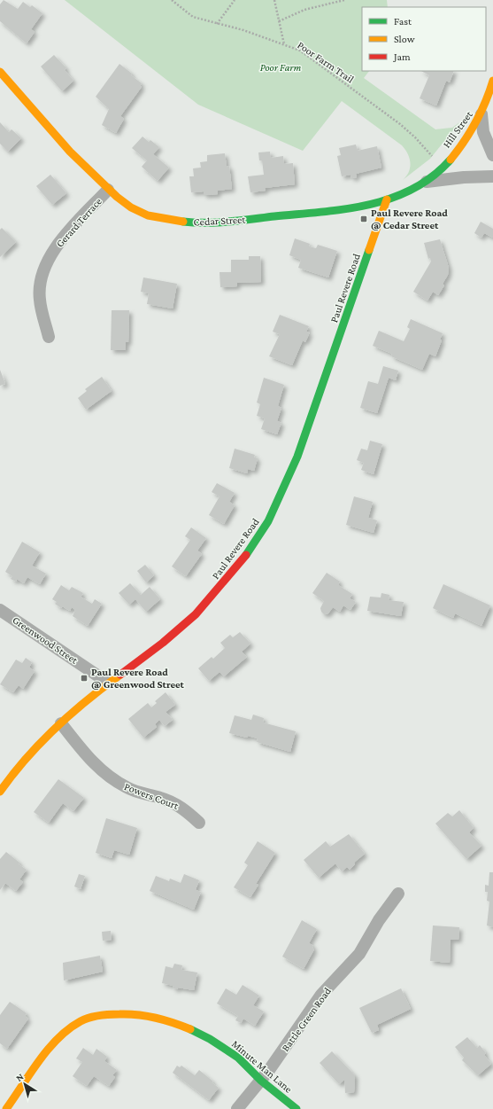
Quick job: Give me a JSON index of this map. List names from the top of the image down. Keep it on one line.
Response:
{"streets":{"street":["Hill Street","Cedar Street","Gerard Terrace","Paul Revere Road","Greenwood Street","Powers Court","Battle Green Road","Minute Man Lane"],"path":["Poor Farm Trail"]},"crossings":[["Hill Street","Cedar Street"],["Cedar Street","Gerard Terrace"],["Cedar Street","Paul Revere Road"],["Paul Revere Road","Greenwood Street"],["Paul Revere Road","Powers Court"],["Battle Green Road","Minute Man Lane"]],"parks":["Poor Farm"],"places":{"transit":["Paul Revere Road @ Cedar Street","Paul Revere Road @ Greenwood Street"]},"legend":["Fast","Slow","Jam"],"north":"top left"}
